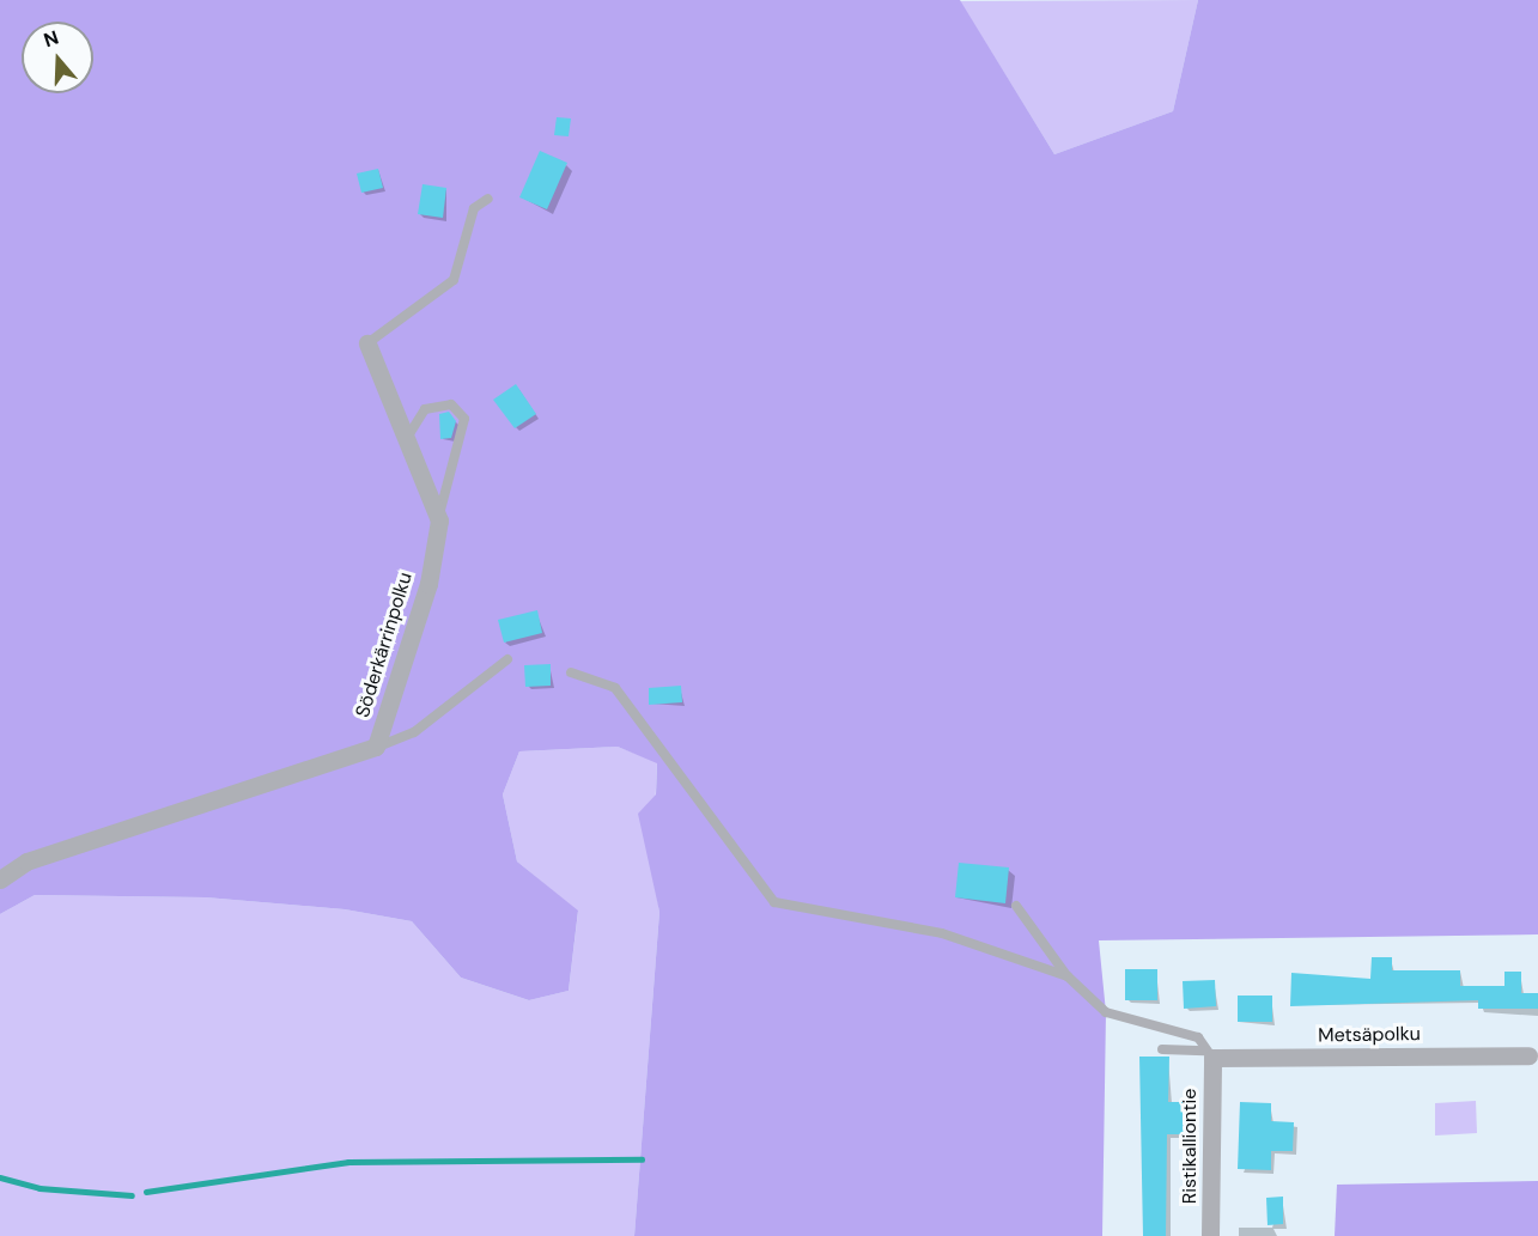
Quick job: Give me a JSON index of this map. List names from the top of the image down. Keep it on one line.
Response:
{"streets":{"street":["Söderkärrinpolku","Metsäpolku","Ristikalliontie"]},"crossings":[["Metsäpolku","Ristikalliontie"]],"north":"top"}
